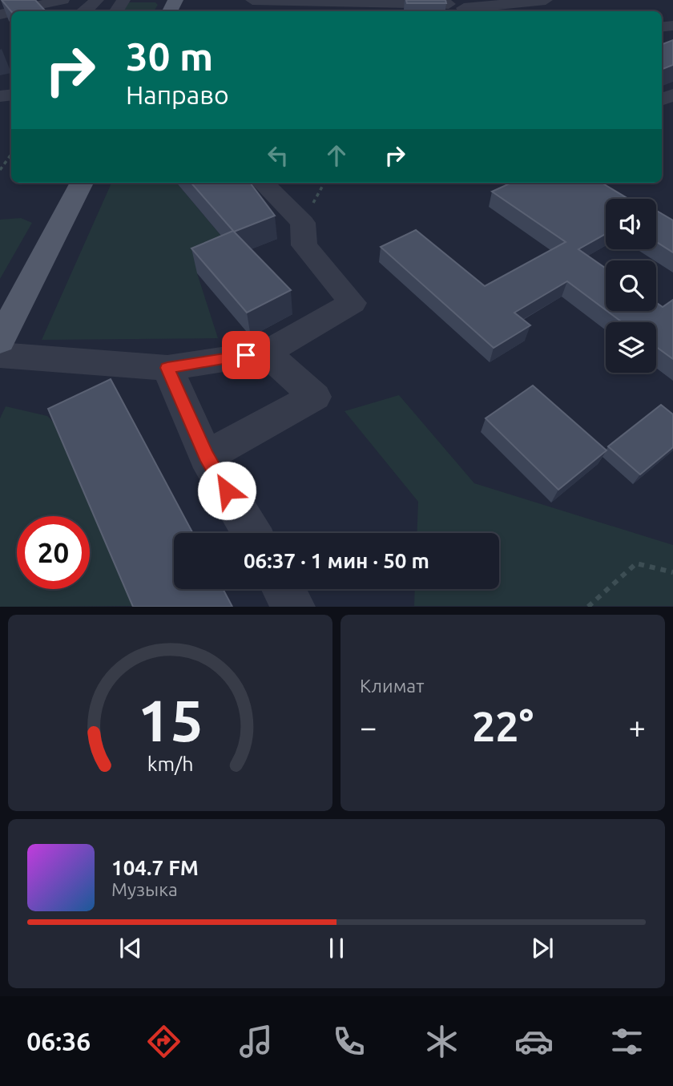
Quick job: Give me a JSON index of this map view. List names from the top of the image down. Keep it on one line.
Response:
{"page":{"turn":["30 m","Направо"],"limit":"20","trip":"06:37 · 1 мин · 50 m","tile":"Климат","heat":["−","22°","+"],"song":["104.7 FM","Музыка"],"tabs":"06:36","gauge":["15","km/h"]}}
